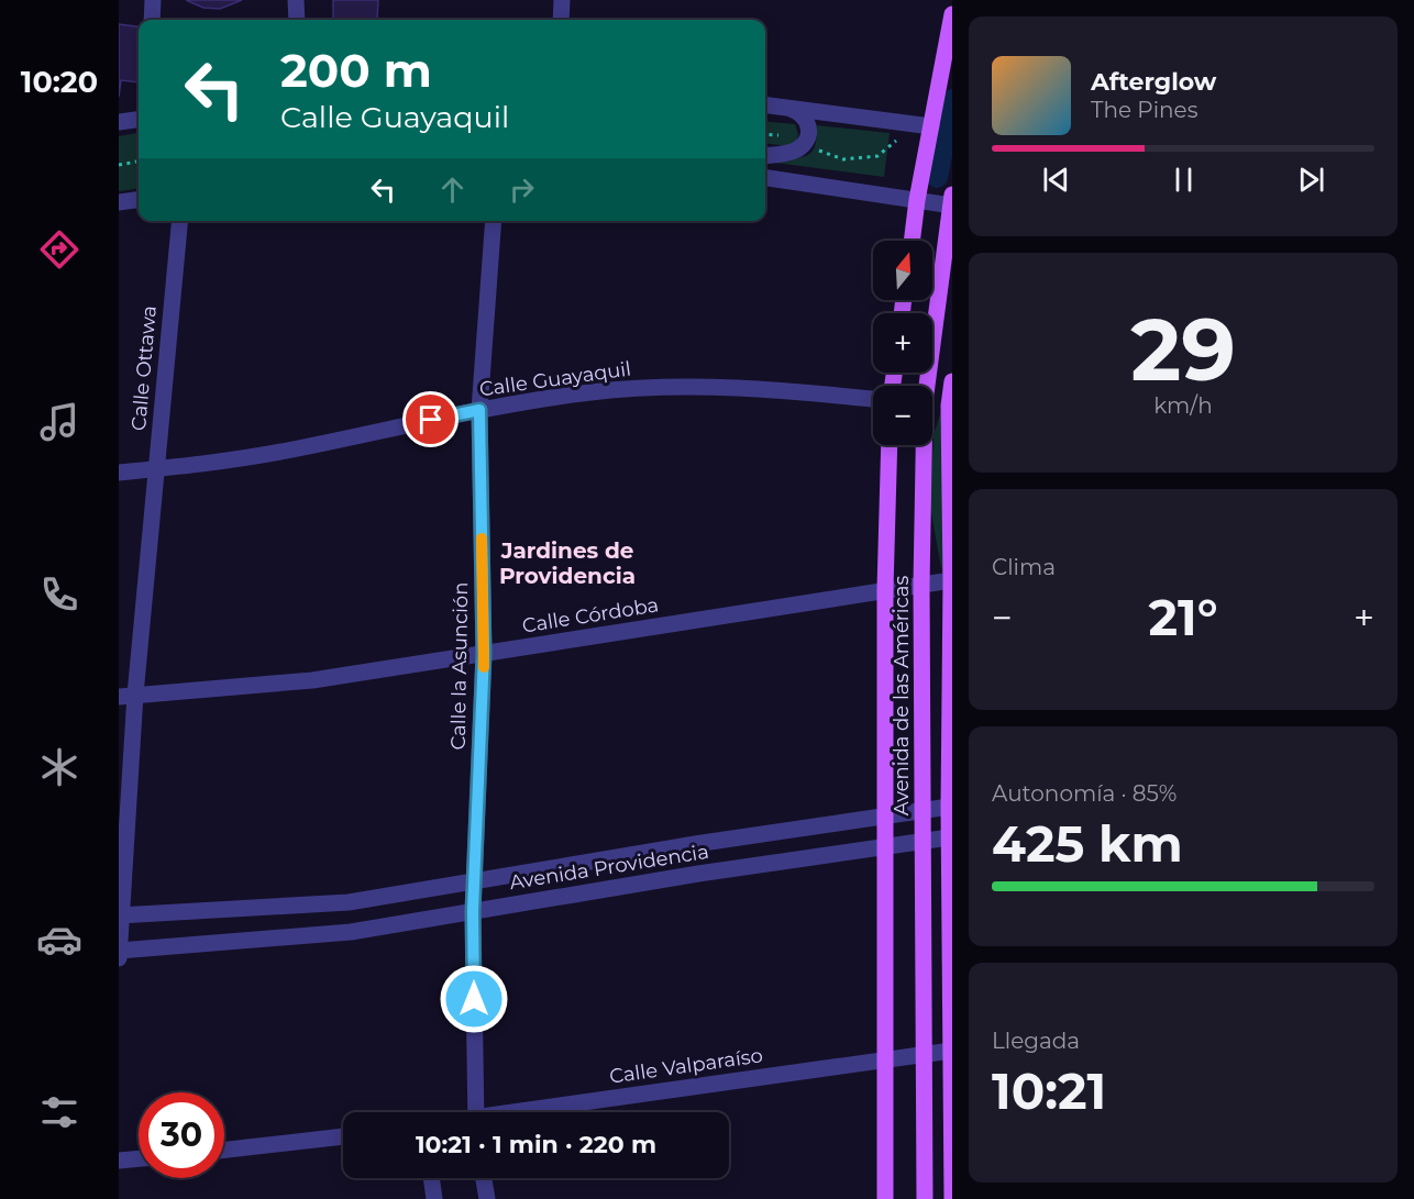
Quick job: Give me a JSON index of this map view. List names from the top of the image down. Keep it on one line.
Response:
{"streets":{"main road":["Avenida de las Américas"],"street":["Calle Ottawa","Calle Guayaquil","Calle Córdoba","Calle la Asunción","Avenida Providencia","Calle Valparaíso"]},"crossings":[["Calle Ottawa","Calle Guayaquil"],["Calle Ottawa","Calle Córdoba"],["Calle Ottawa","Avenida Providencia"],["Calle Guayaquil","Calle la Asunción"],["Calle Córdoba","Calle la Asunción"],["Calle Córdoba","Avenida de las Américas"],["Calle la Asunción","Avenida Providencia"],["Avenida de las Américas","Avenida Providencia"],["Avenida de las Américas","Calle Valparaíso"]],"districts":["Jardines de Providencia"],"north":"top","page":{"tabs":"10:20","turn":["200 m","Calle Guayaquil"],"song":["Afterglow","The Pines"],"map_buttons":["+","−"],"tile":[["29","km/h"],"Clima",["Autonomía · 85%","425 km"],["Llegada","10:21"]],"heat":["−","21°","+"],"limit":"30","trip":"10:21 · 1 min · 220 m"}}
